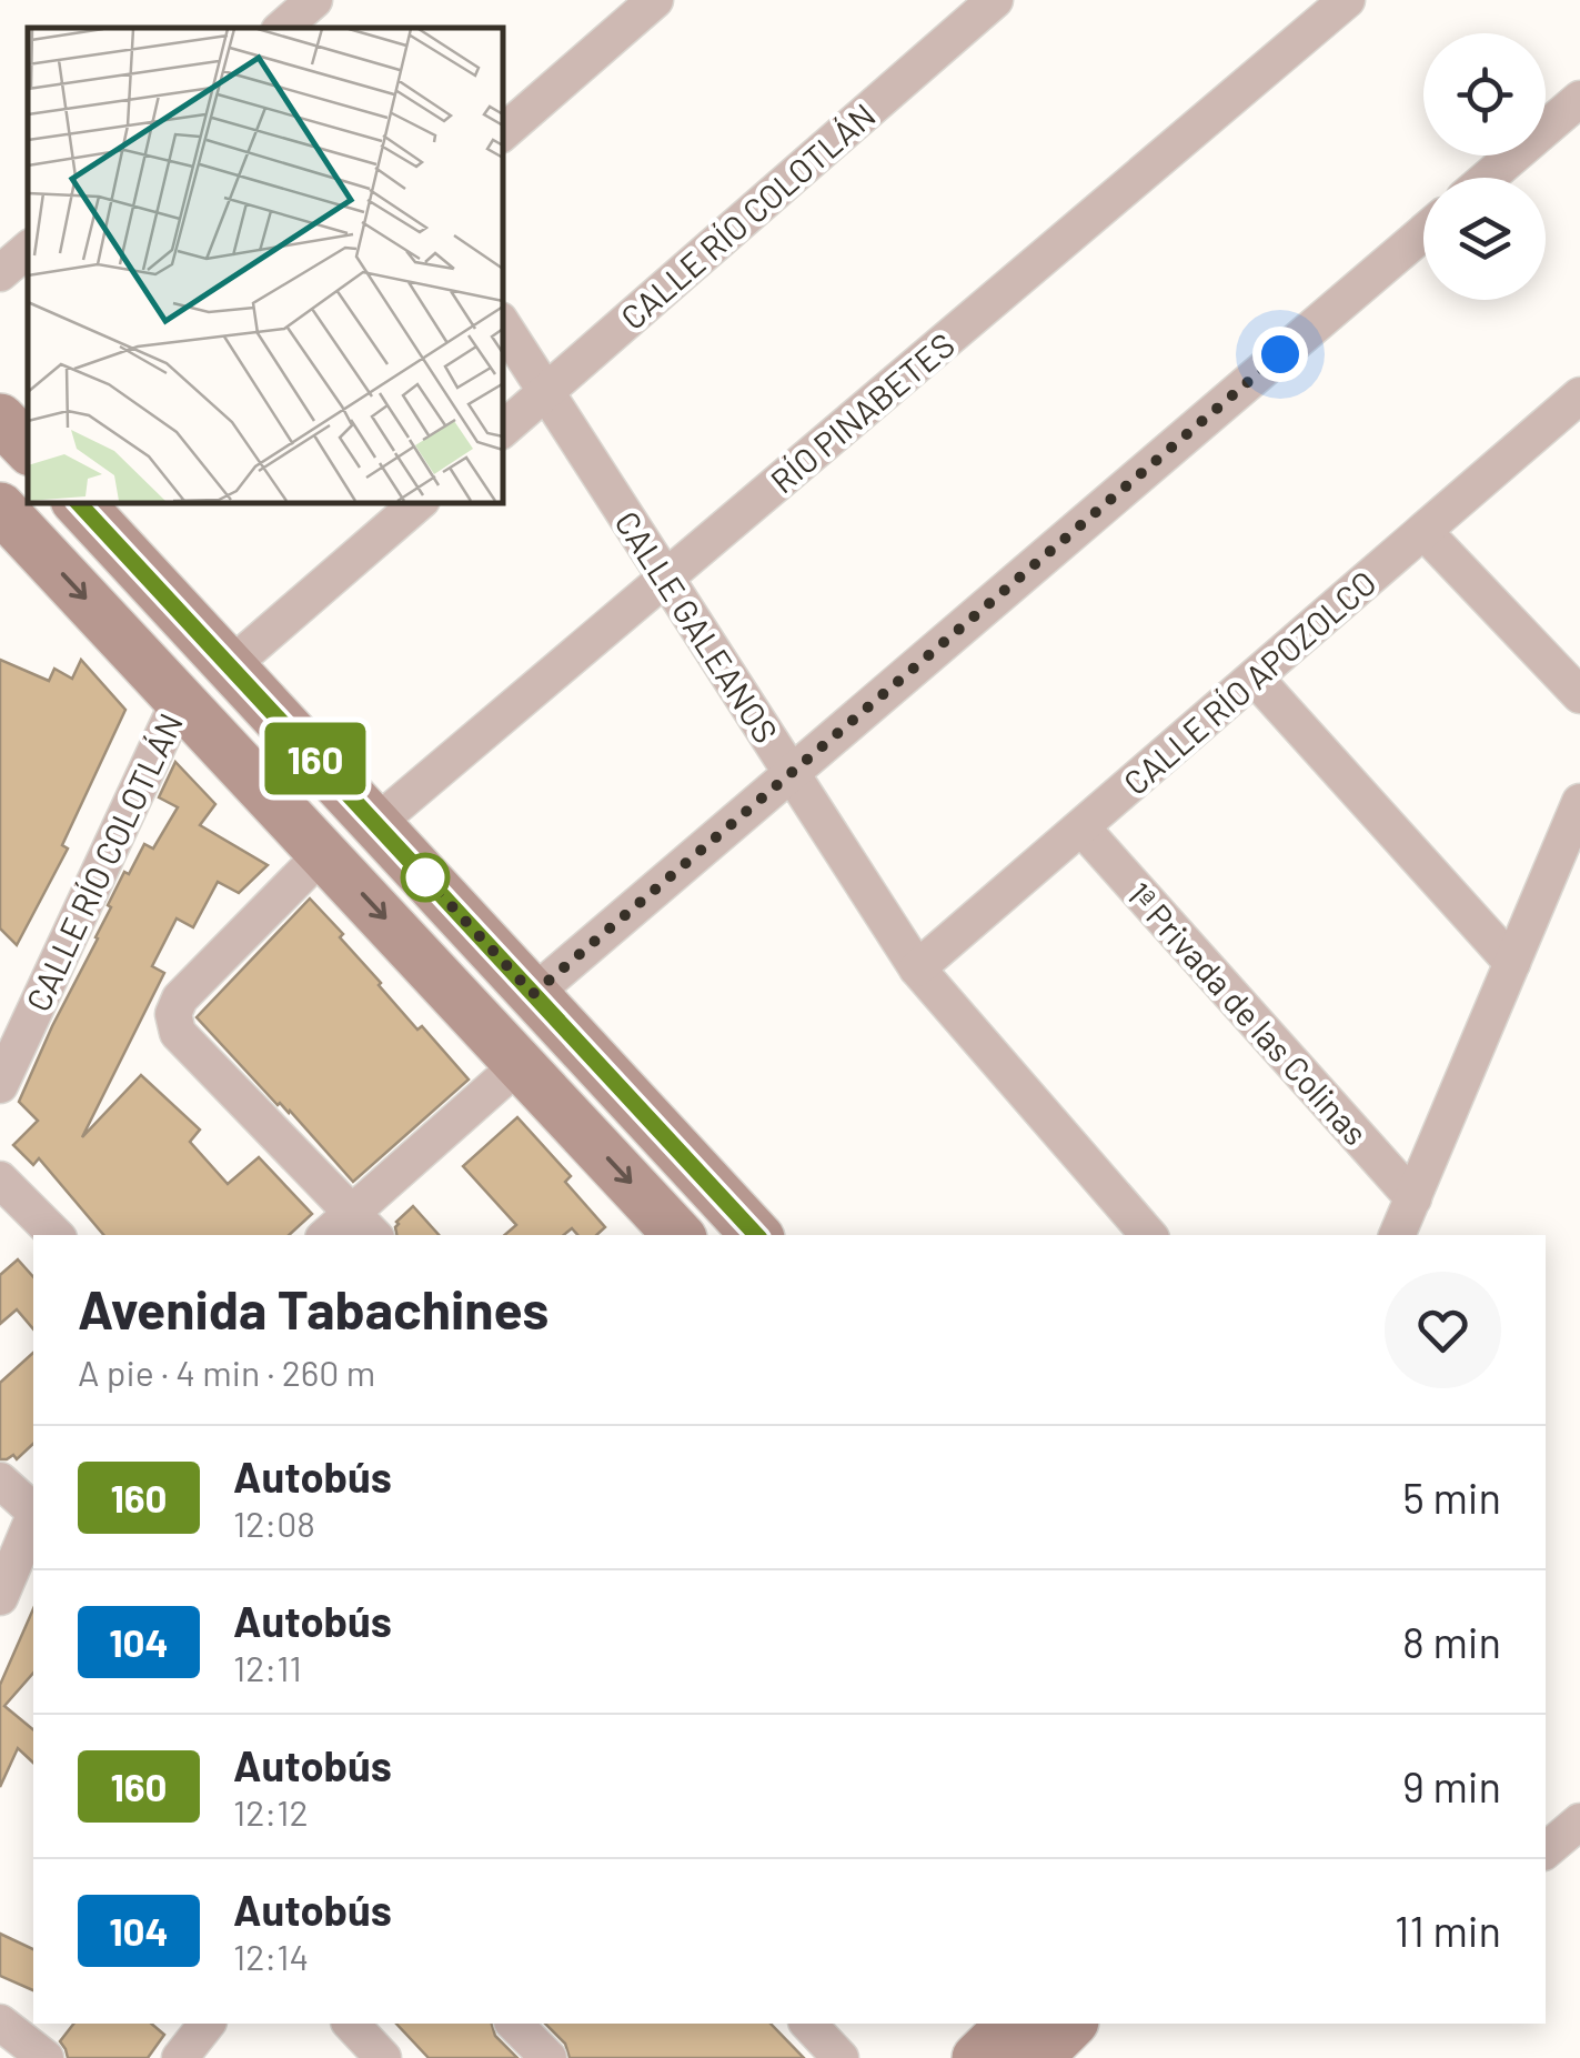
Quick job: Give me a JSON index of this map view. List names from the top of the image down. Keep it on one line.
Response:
{"streets":{"street":["CALLE RÍO COLOTLÁN","RÍO PINABETES","CALLE GALEANOS","CALLE RÍO APOZOLCO","1ª Privada de las Colinas"]},"crossings":[["CALLE RÍO COLOTLÁN","CALLE GALEANOS"],["RÍO PINABETES","CALLE GALEANOS"],["CALLE GALEANOS","CALLE RÍO APOZOLCO"],["CALLE RÍO APOZOLCO","1ª Privada de las Colinas"]],"lines":["bus line 160"],"page":{"on_map":"160","heading":["Avenida Tabachines","A pie · 4 min · 260 m"],"list":[{"mark":"160","name":"Autobús","note":"12:08","value":"5 min"},{"mark":"104","name":"Autobús","note":"12:11","value":"8 min"},{"mark":"160","name":"Autobús","note":"12:12","value":"9 min"},{"mark":"104","name":"Autobús","note":"12:14","value":"11 min"}]}}
